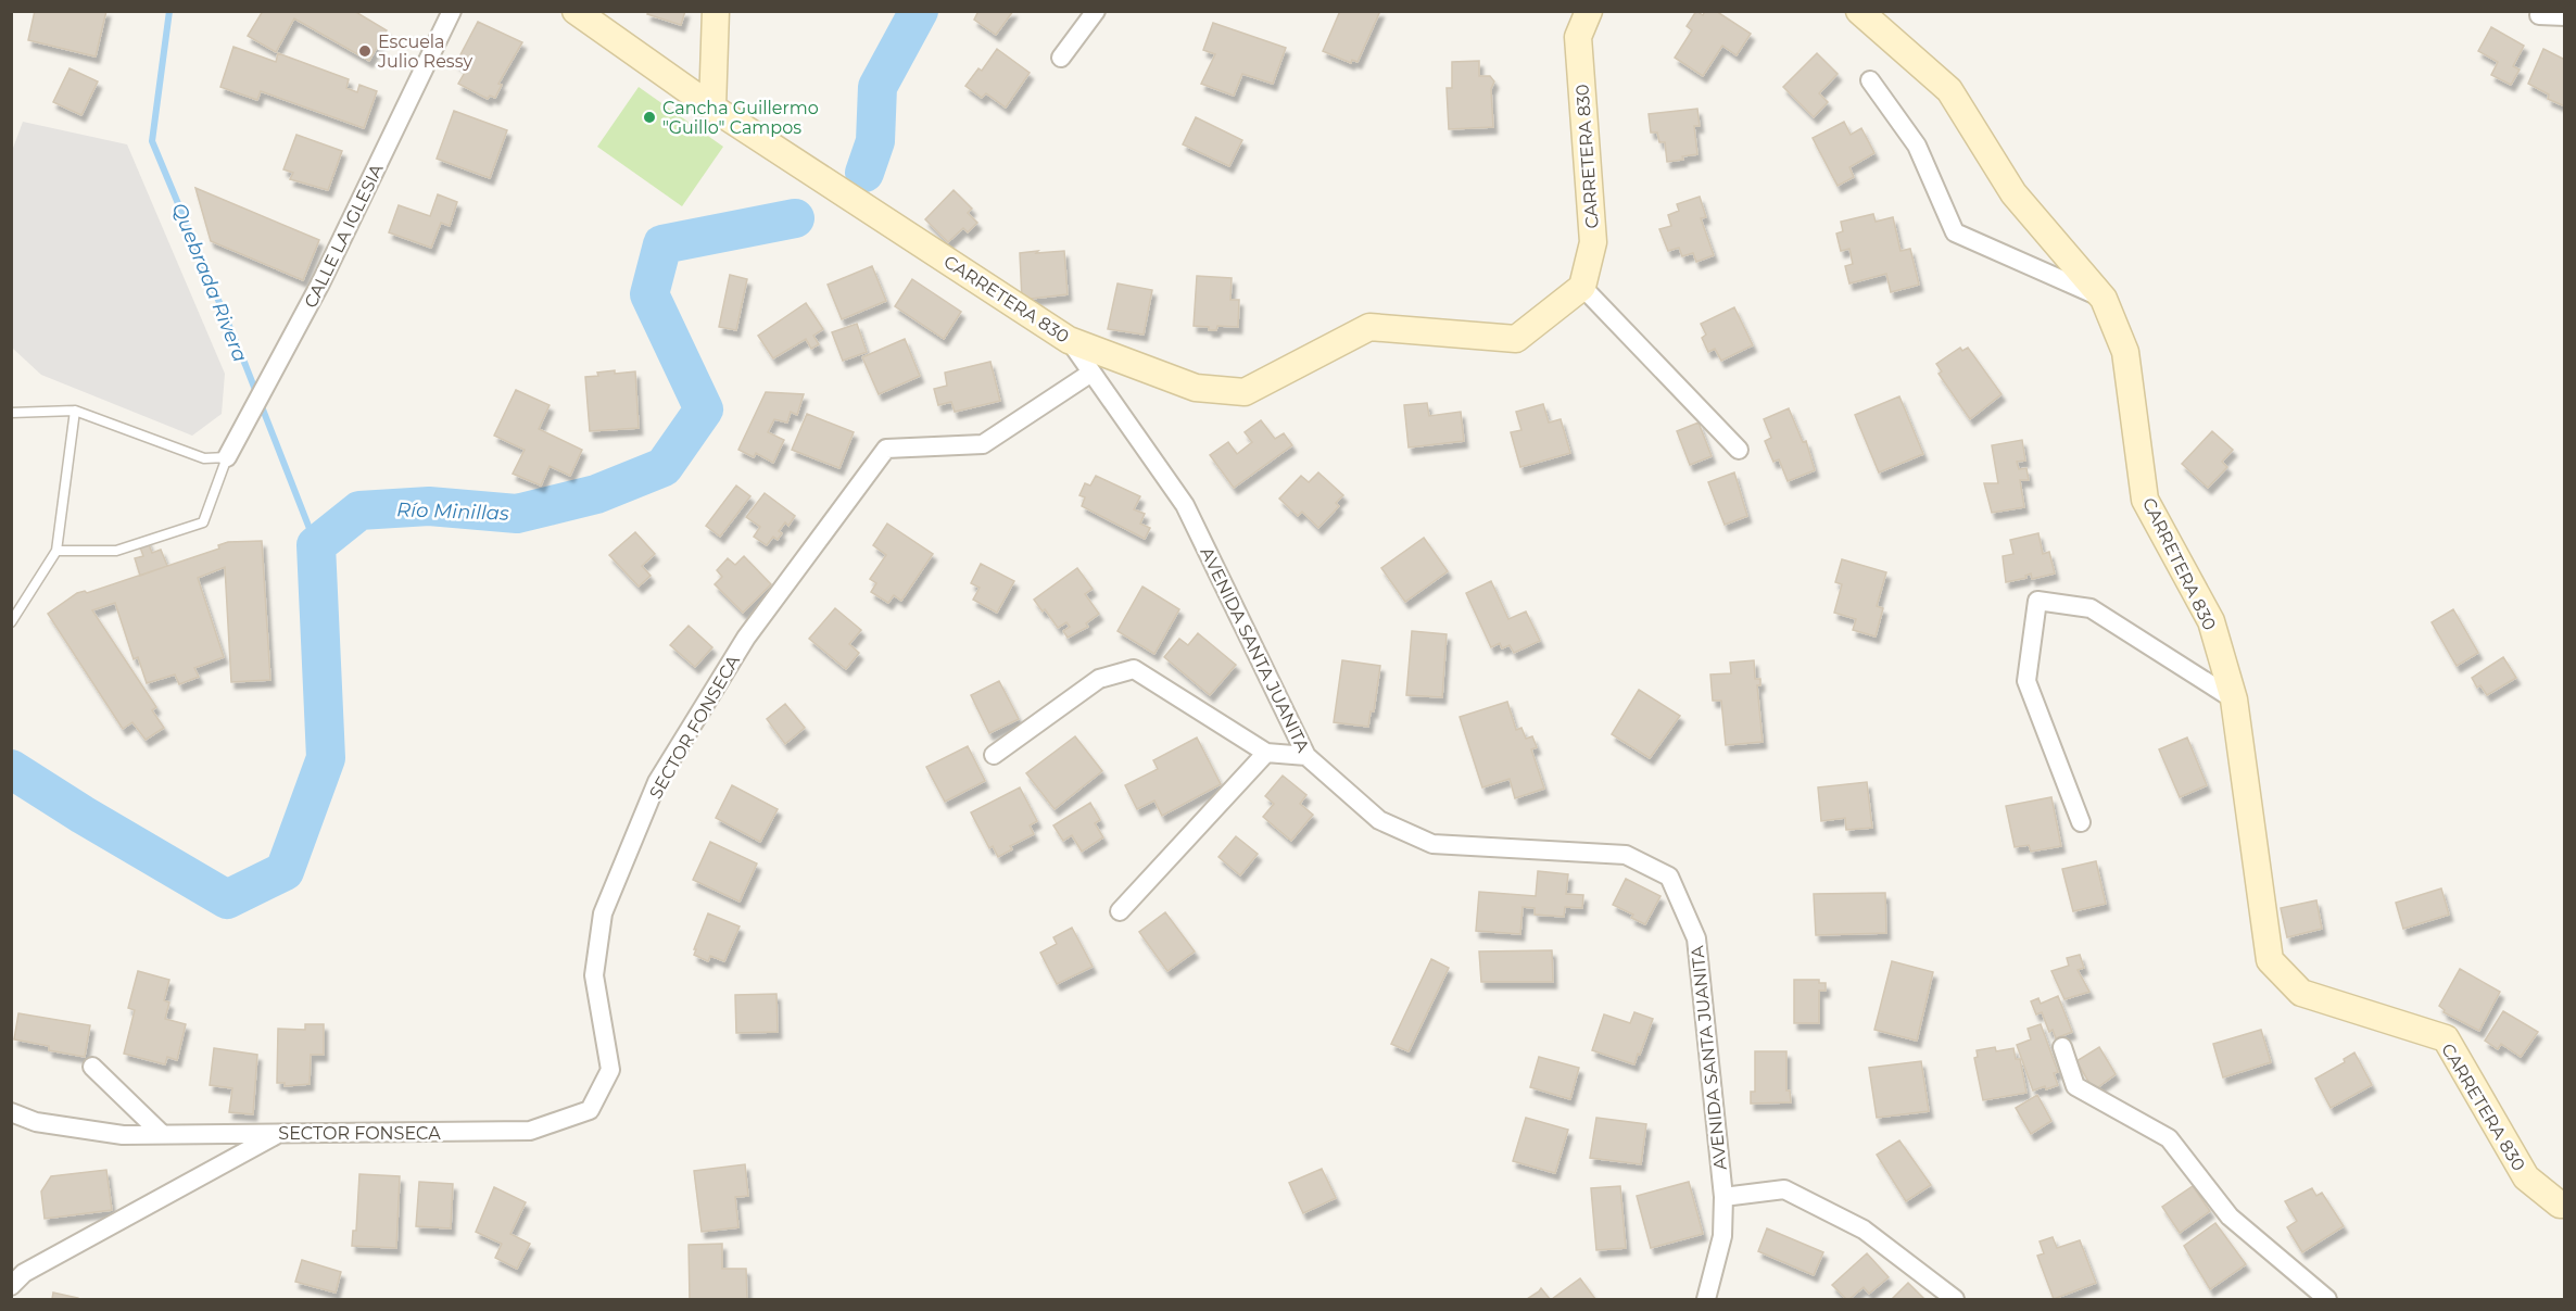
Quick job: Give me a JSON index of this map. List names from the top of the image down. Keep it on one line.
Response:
{"streets":{"street":["CARRETERA 830","CALLE LA IGLESIA","AVENIDA SANTA JUANITA","SECTOR FONSECA"]},"crossings":[["CARRETERA 830","AVENIDA SANTA JUANITA"],["AVENIDA SANTA JUANITA","SECTOR FONSECA"]],"water":["Quebrada Rivera","Río Minillas"],"places":["Escuela Julio Ressy","Cancha Guillermo \"Guillo\" Campos"]}
